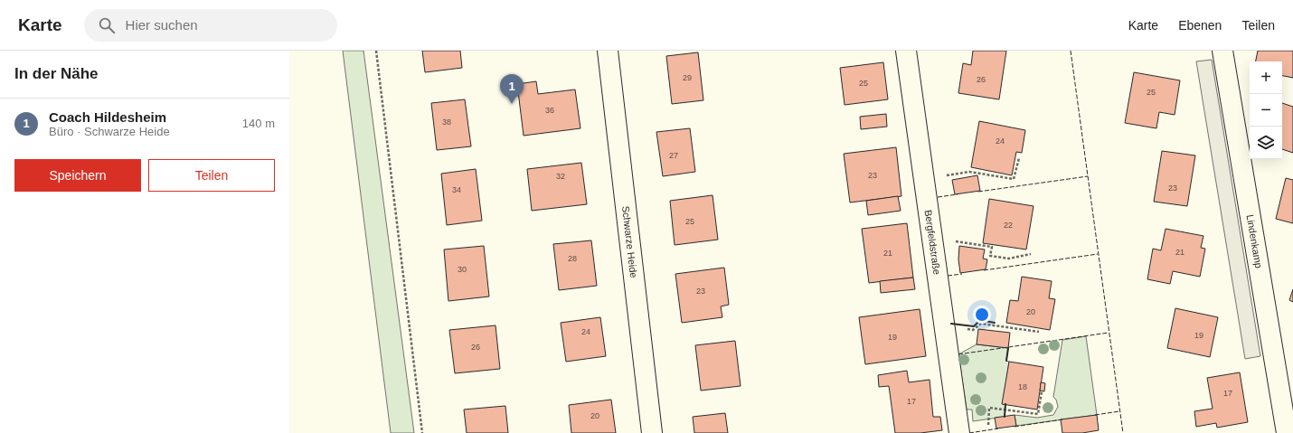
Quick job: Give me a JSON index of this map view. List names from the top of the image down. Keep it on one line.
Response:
{"streets":{"street":["Schwarze Heide","Bergfeldstraße","Lindenkamp"]},"house_numbers":["29","26","25","25","36","38","24","27","23","32","23","34","25","22","21","21","28","30","23","20","24","19","19","26","18","17","17","20"],"page":{"header":"Karte","search":"Hier suchen","nav":["Karte","Ebenen","Teilen"],"heading":"In der Nähe","map_buttons":["+","−"],"pins":"1","list":[{"mark":"1","name":"Coach Hildesheim","note":"Büro · Schwarze Heide","value":"140 m"}],"buttons":["Speichern","Teilen"]}}
